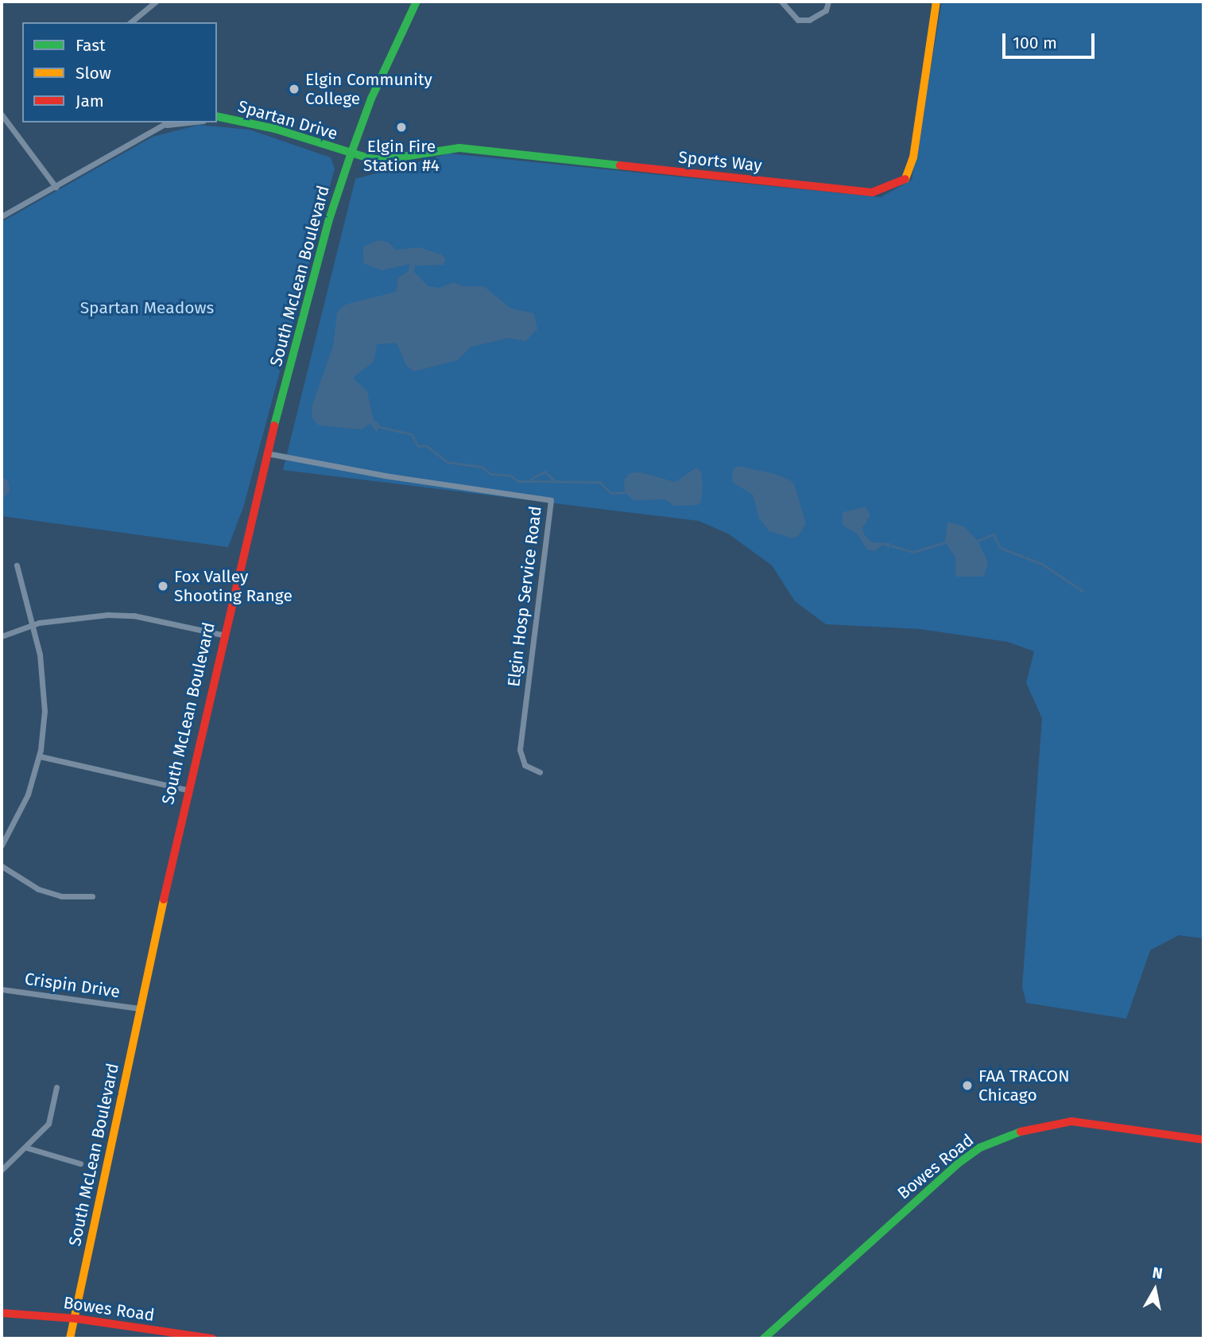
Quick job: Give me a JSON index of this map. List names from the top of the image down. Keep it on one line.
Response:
{"streets":{"main road":["Spartan Drive","Sports Way","South McLean Boulevard","Bowes Road"],"street":["Elgin Hosp Service Road","Crispin Drive"]},"crossings":[["Spartan Drive","Sports Way"],["Spartan Drive","South McLean Boulevard"],["Sports Way","South McLean Boulevard"],["South McLean Boulevard","Elgin Hosp Service Road"],["South McLean Boulevard","Crispin Drive"],["South McLean Boulevard","Bowes Road"]],"parks":["Spartan Meadows"],"places":["Elgin Community College","Elgin Fire Station #4","Fox Valley Shooting Range","FAA TRACON Chicago"],"legend":["Fast","Slow","Jam"],"scale_bar":"100 m","north":"top"}
